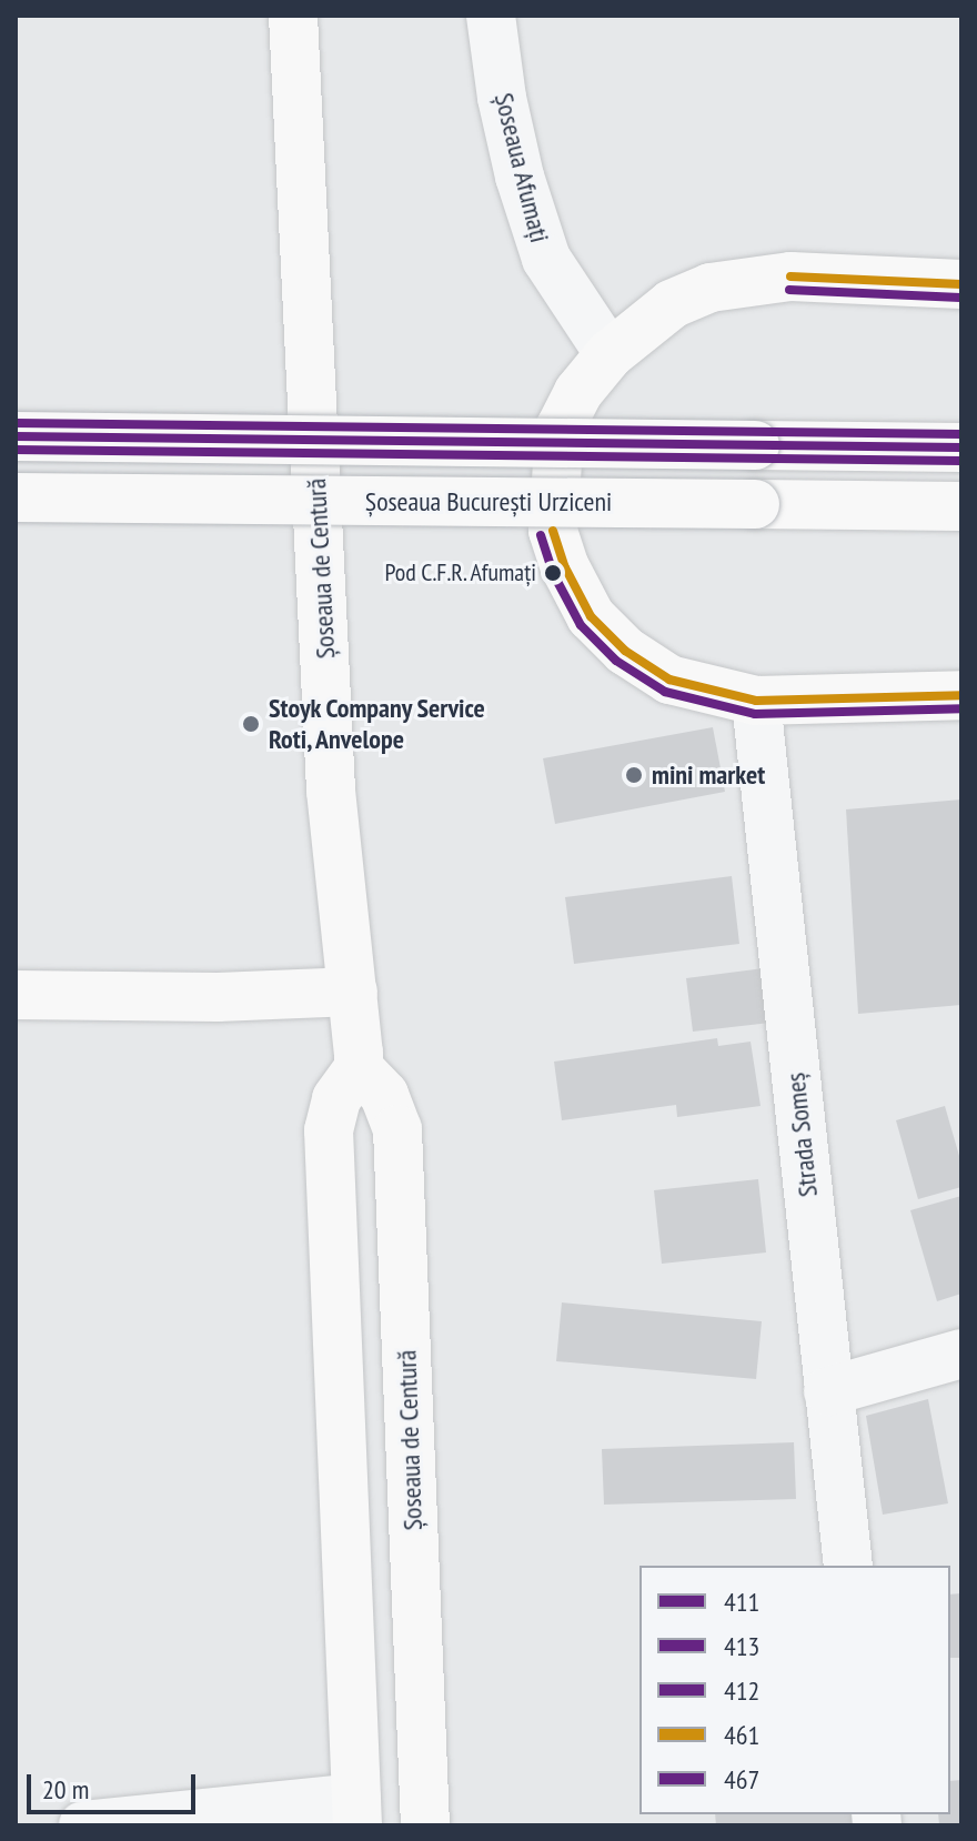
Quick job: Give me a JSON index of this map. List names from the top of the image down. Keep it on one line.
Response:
{"streets":{"main road":["Șoseaua București Urziceni","Șoseaua de Centură"],"street":["Șoseaua Afumați","Strada Someș"]},"places":["Pod C.F.R. Afumați","Stoyk Company Service Roti, Anvelope","mini market"],"lines":["transit line 461","transit line 467","transit line 412","transit line 411","transit line 413"],"legend":["411","413","412","461","467"],"scale_bar":"20 m"}
